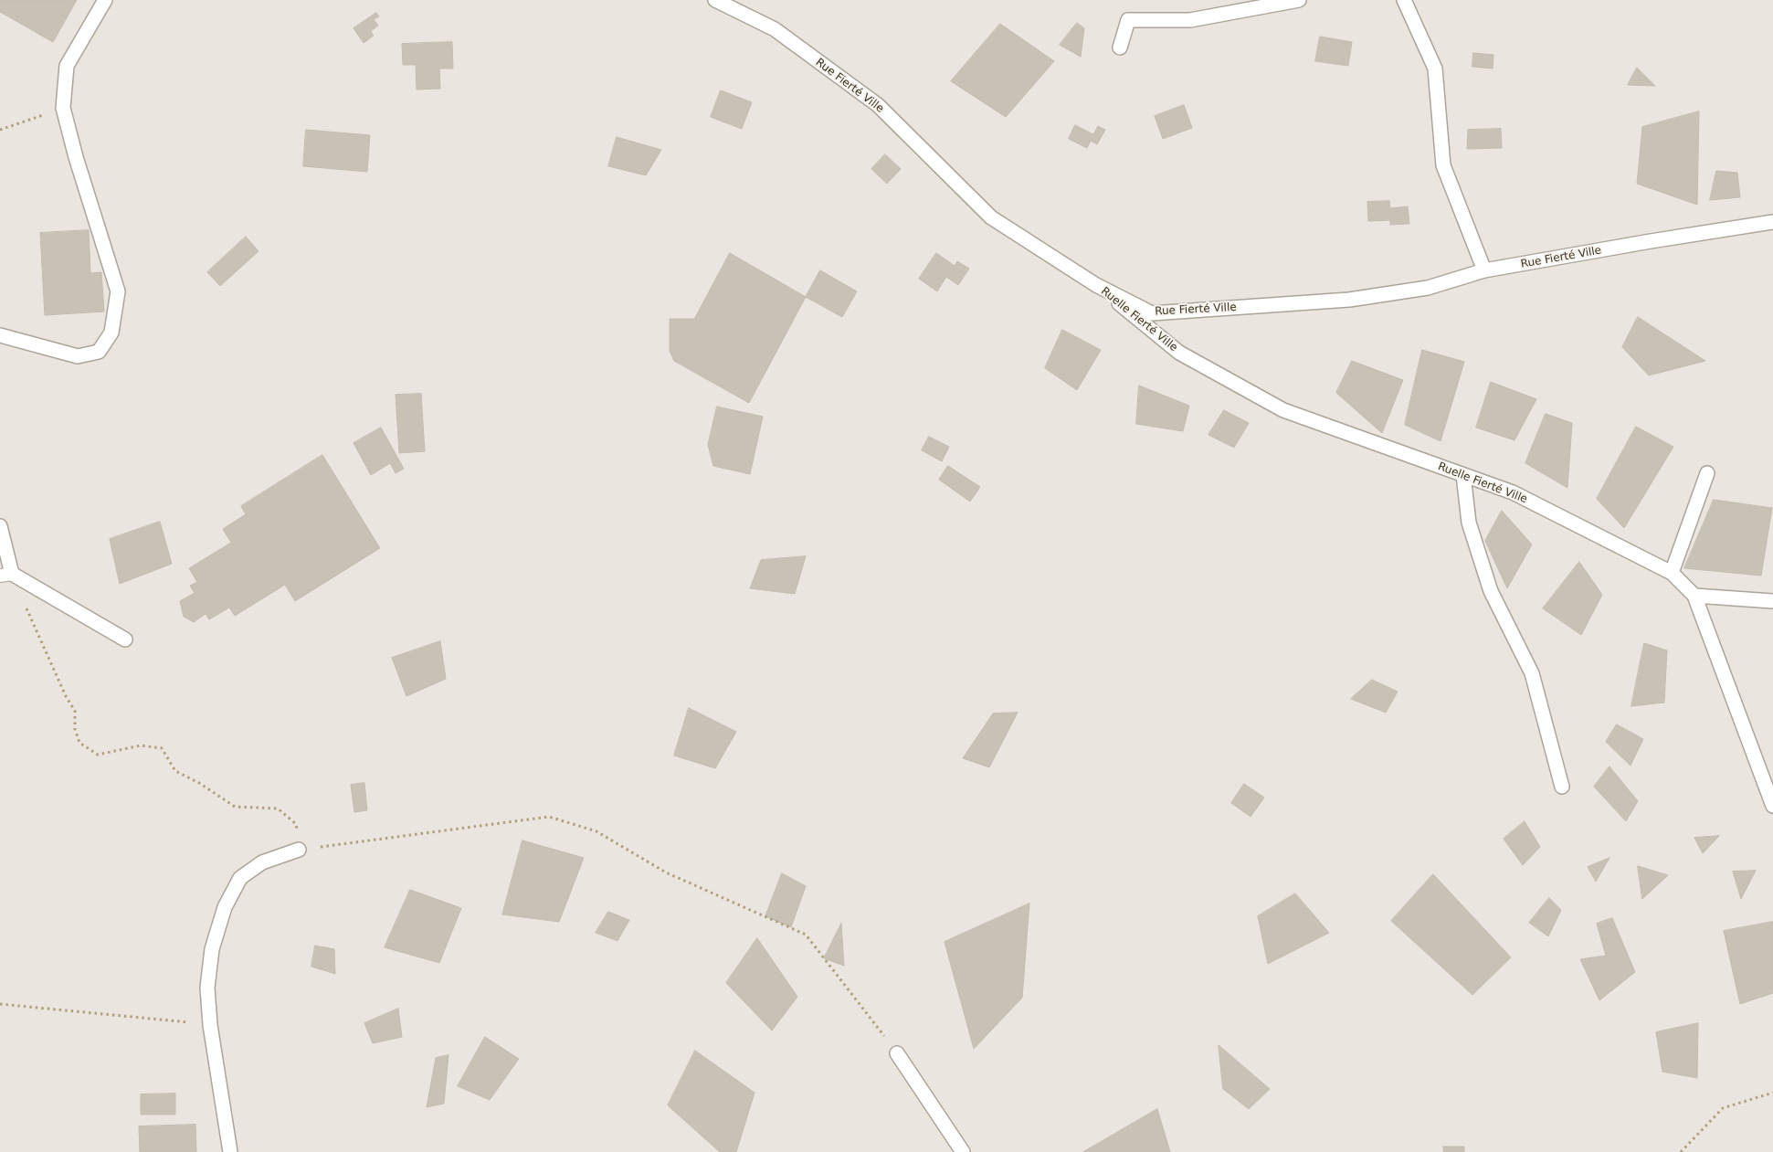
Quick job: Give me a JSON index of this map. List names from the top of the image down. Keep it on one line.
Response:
{"streets":{"street":["Rue Fierté Ville","Ruelle Fierté Ville"]},"crossings":[["Rue Fierté Ville","Ruelle Fierté Ville"]]}
